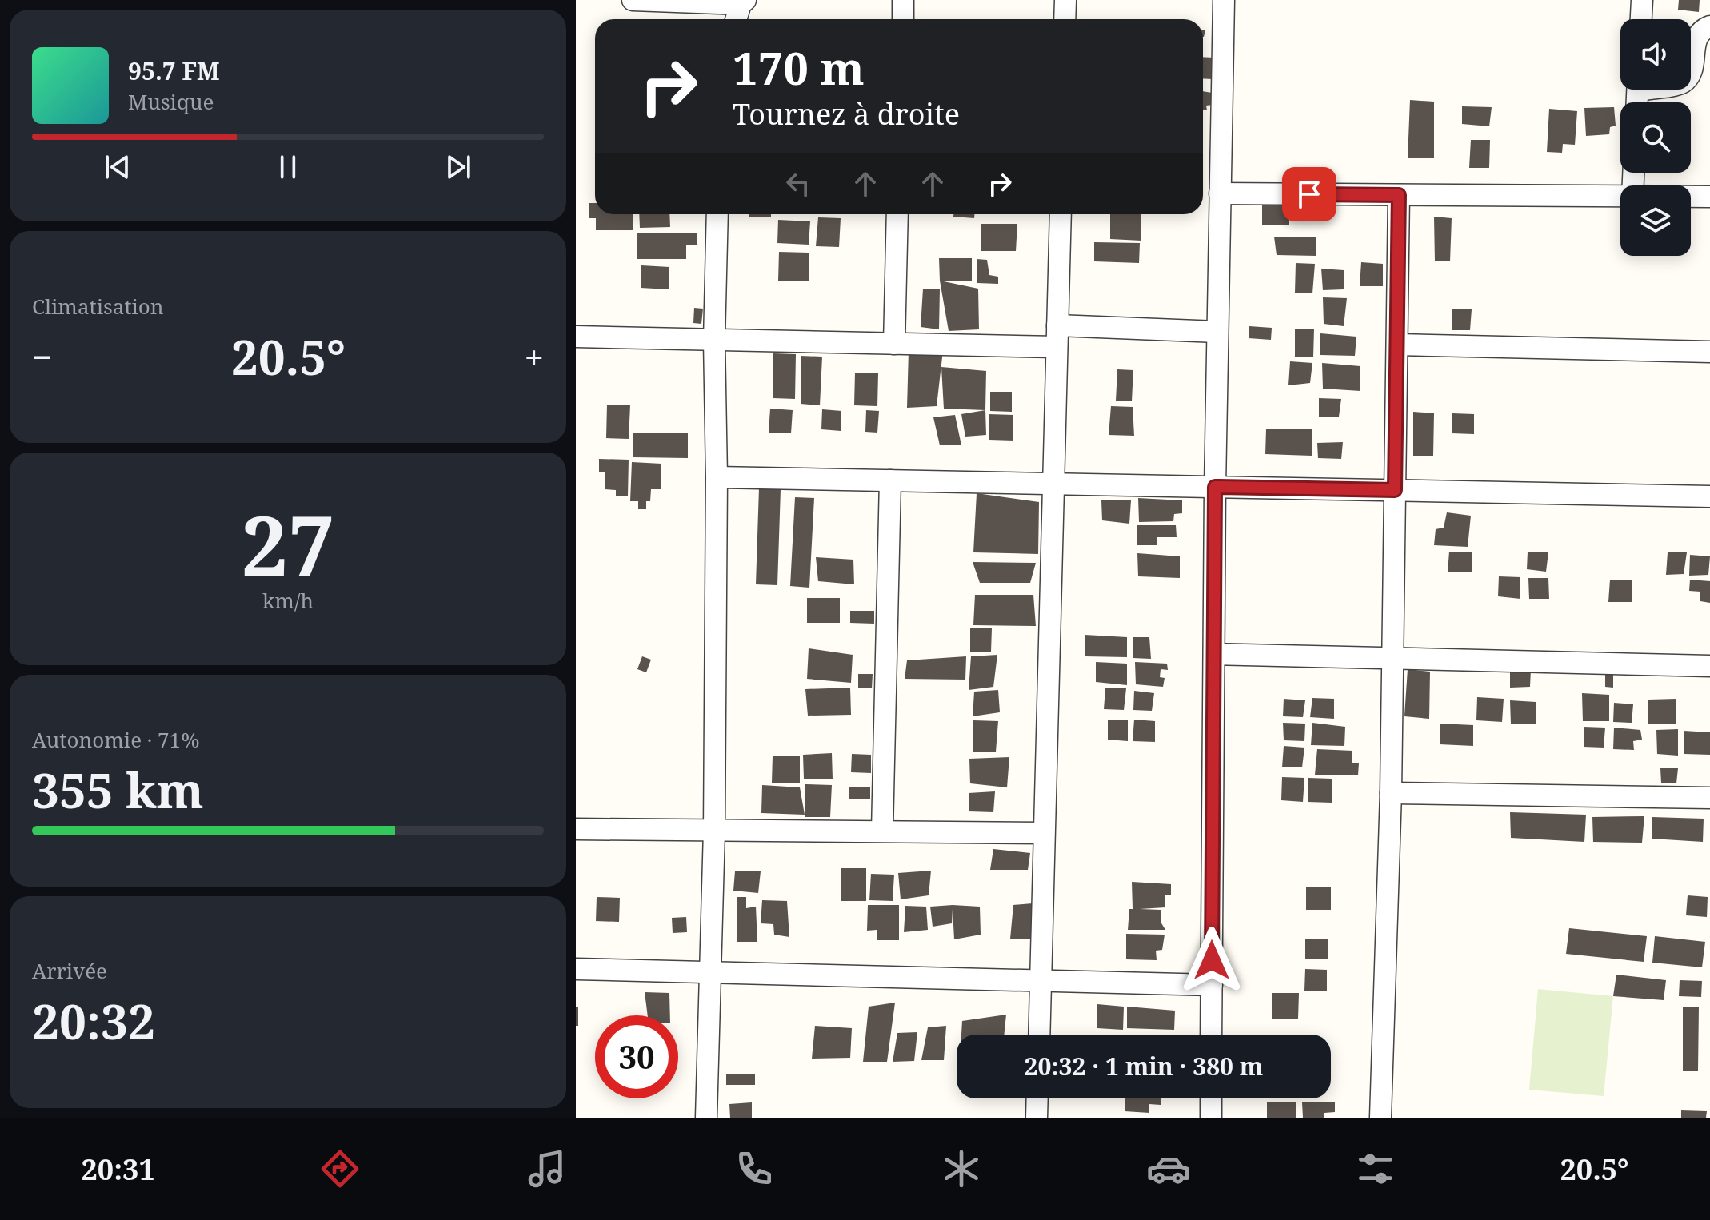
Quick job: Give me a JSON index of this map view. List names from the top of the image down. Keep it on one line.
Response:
{"page":{"turn":["170 m","Tournez à droite"],"song":["95.7 FM","Musique"],"tile":["Climatisation",["27","km/h"],["Autonomie · 71%","355 km"],["Arrivée","20:32"]],"heat":["−","20.5°","+"],"limit":"30","trip":"20:32 · 1 min · 380 m","tabs":["20:31","20.5°"]}}
